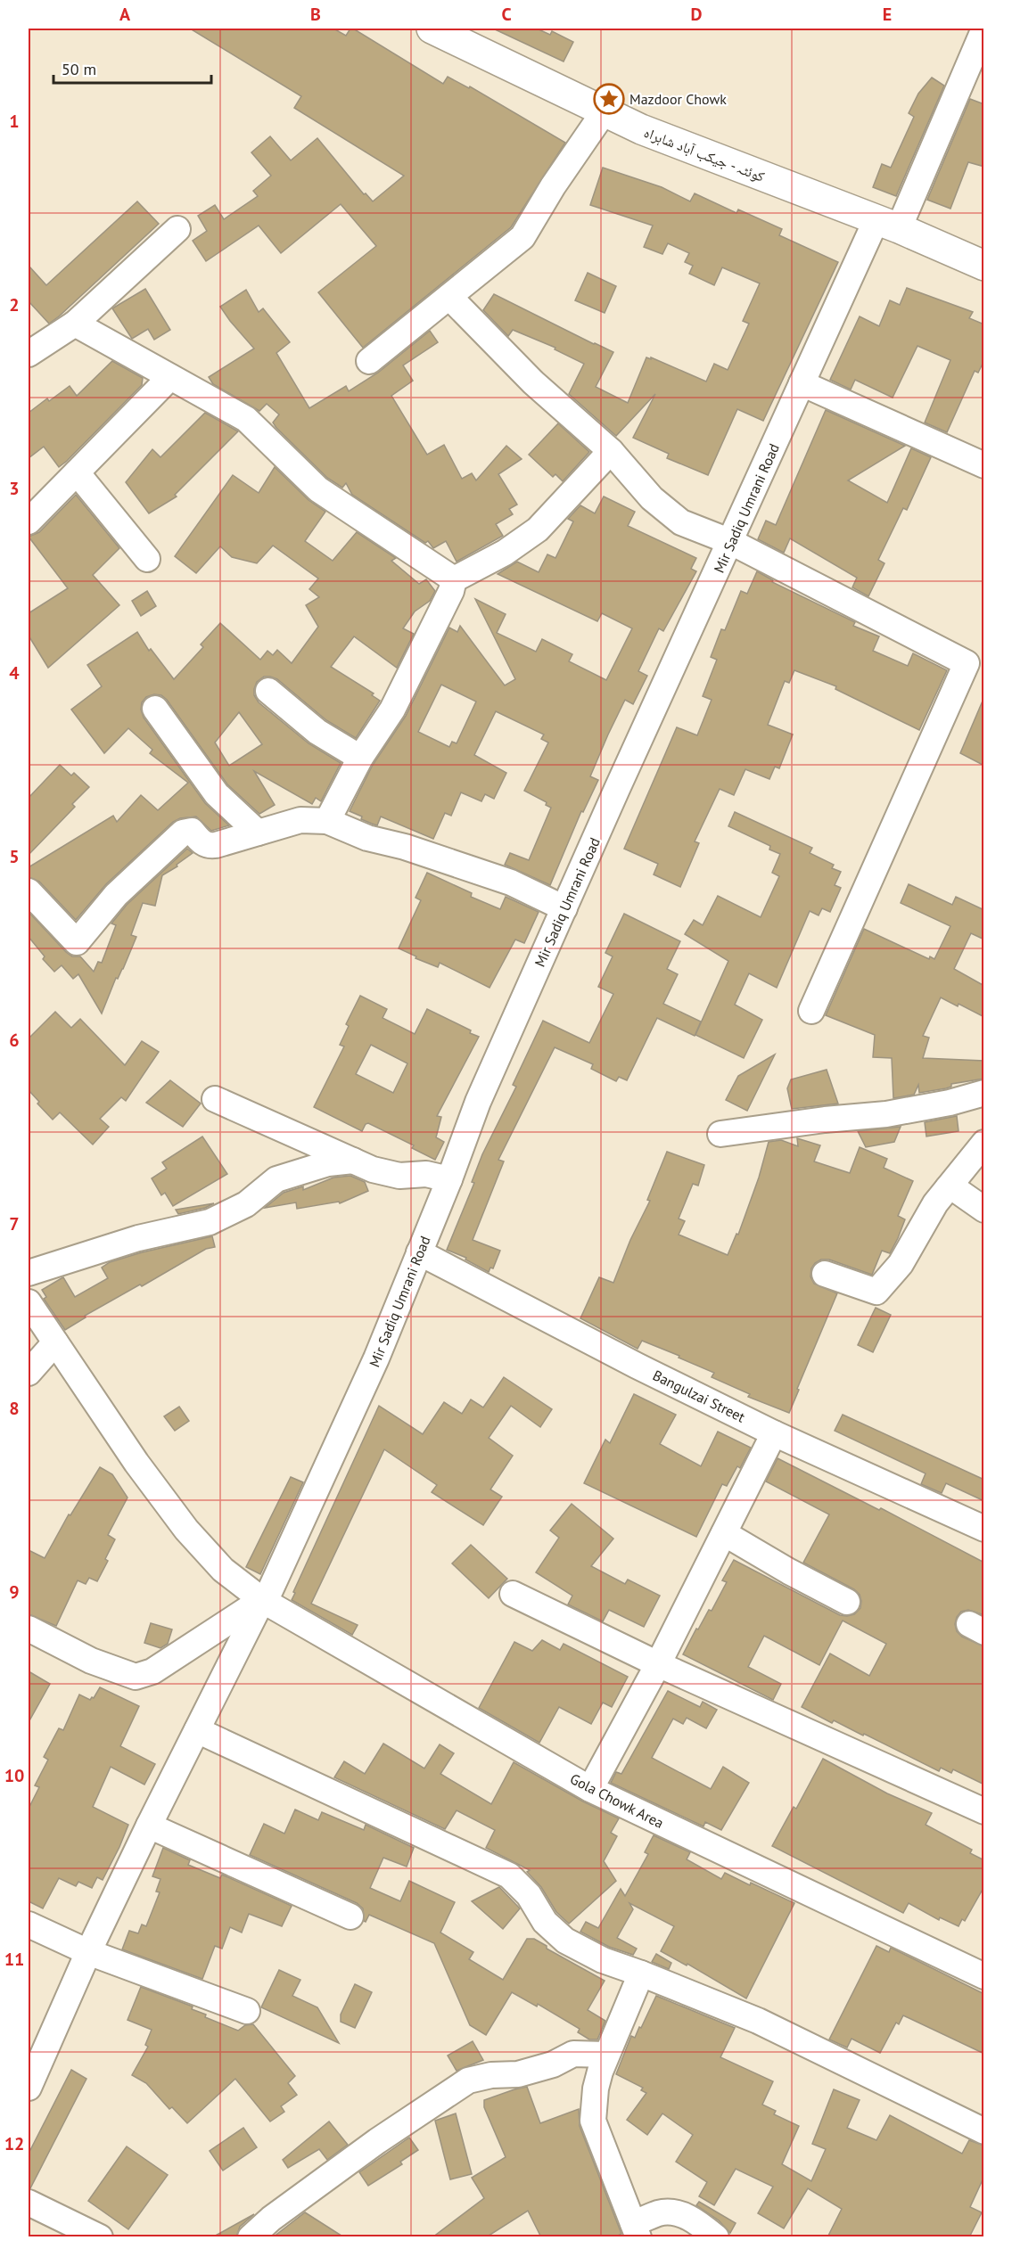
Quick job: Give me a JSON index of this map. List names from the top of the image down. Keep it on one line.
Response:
{"streets":{"highway":["کوئٹہ - جیکب آباد شاہراہ"],"street":["Mir Sadiq Umrani Road","Bangulzai Street","Gola Chowk Area"]},"crossings":[["کوئٹہ - جیکب آباد شاہراہ","Mir Sadiq Umrani Road"],["Mir Sadiq Umrani Road","Bangulzai Street"],["Mir Sadiq Umrani Road","Gola Chowk Area"]],"places":{"place":["Mazdoor Chowk"]},"scale_bar":"50 m","grid":{"columns":["A","B","C","D","E"],"rows":["1","2","3","4","5","6","7","8","9","10","11","12"]}}
